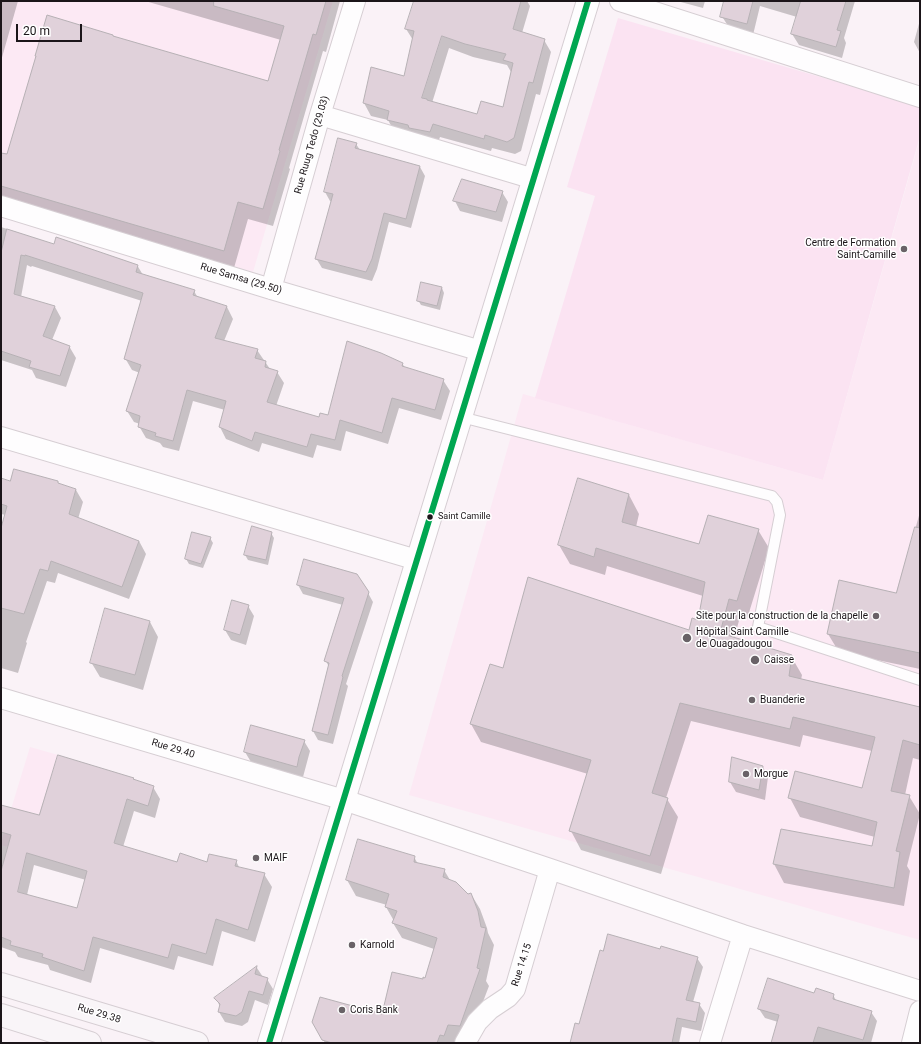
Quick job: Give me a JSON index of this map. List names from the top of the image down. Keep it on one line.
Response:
{"streets":{"main road":["Rue 29.38"],"street":["Rue Ruug Tedo (29.03)","Rue Samsa (29.50)","Rue 29.40","Rue 14.15"]},"crossings":[["Rue Ruug Tedo (29.03)","Rue Samsa (29.50)"],["Rue 29.40","Rue 14.15"]],"places":["Centre de Formation Saint-Camille","Saint Camille","Site pour la construction de la chapelle","Hôpital Saint Camille de Ouagadougou","Caisse","Buanderie","Morgue","MAIF","Karnold","Coris Bank"],"scale_bar":"20 m"}
